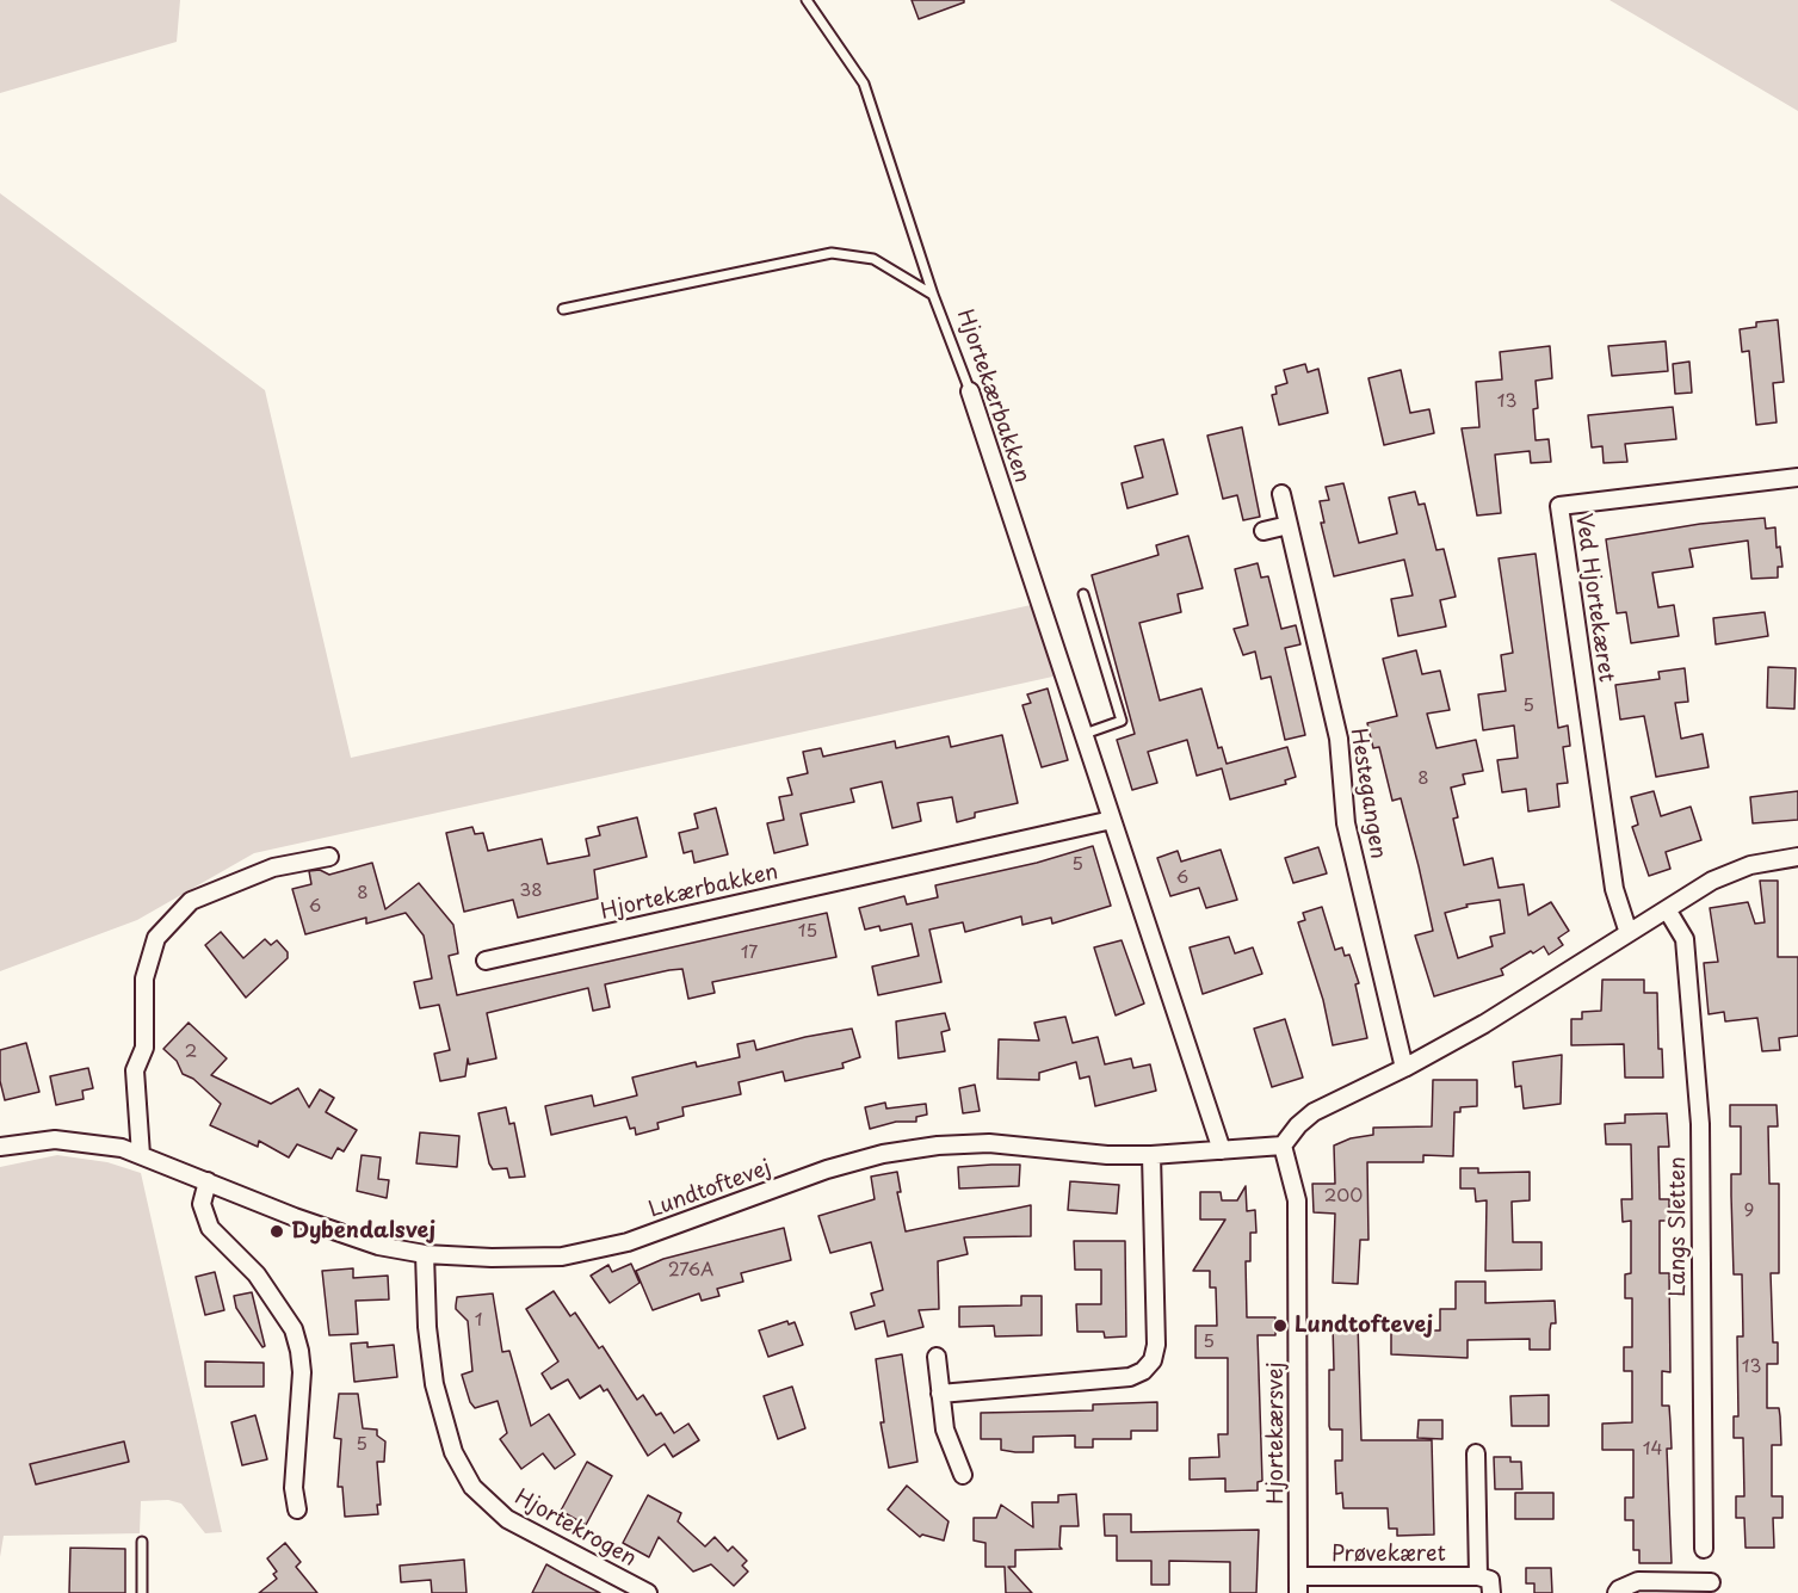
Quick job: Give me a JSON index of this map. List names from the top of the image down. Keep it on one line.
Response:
{"streets":{"street":["Hjortekærbakken","Ved Hjortekæret","Hestegangen","Lundtoftevej","Langs Sletten","Hjortekærsvej","Hjortekrogen","Prøvekæret"]},"crossings":[["Hjortekærbakken","Lundtoftevej"],["Lundtoftevej","Hjortekærsvej"],["Lundtoftevej","Hjortekrogen"],["Hjortekærsvej","Prøvekæret"]],"places":["Dybendalsvej","Lundtoftevej"],"house_numbers":["13","5","8","5","6","38","8","6","15","17","2","200","9","276A","1","5","13","5","14"]}
